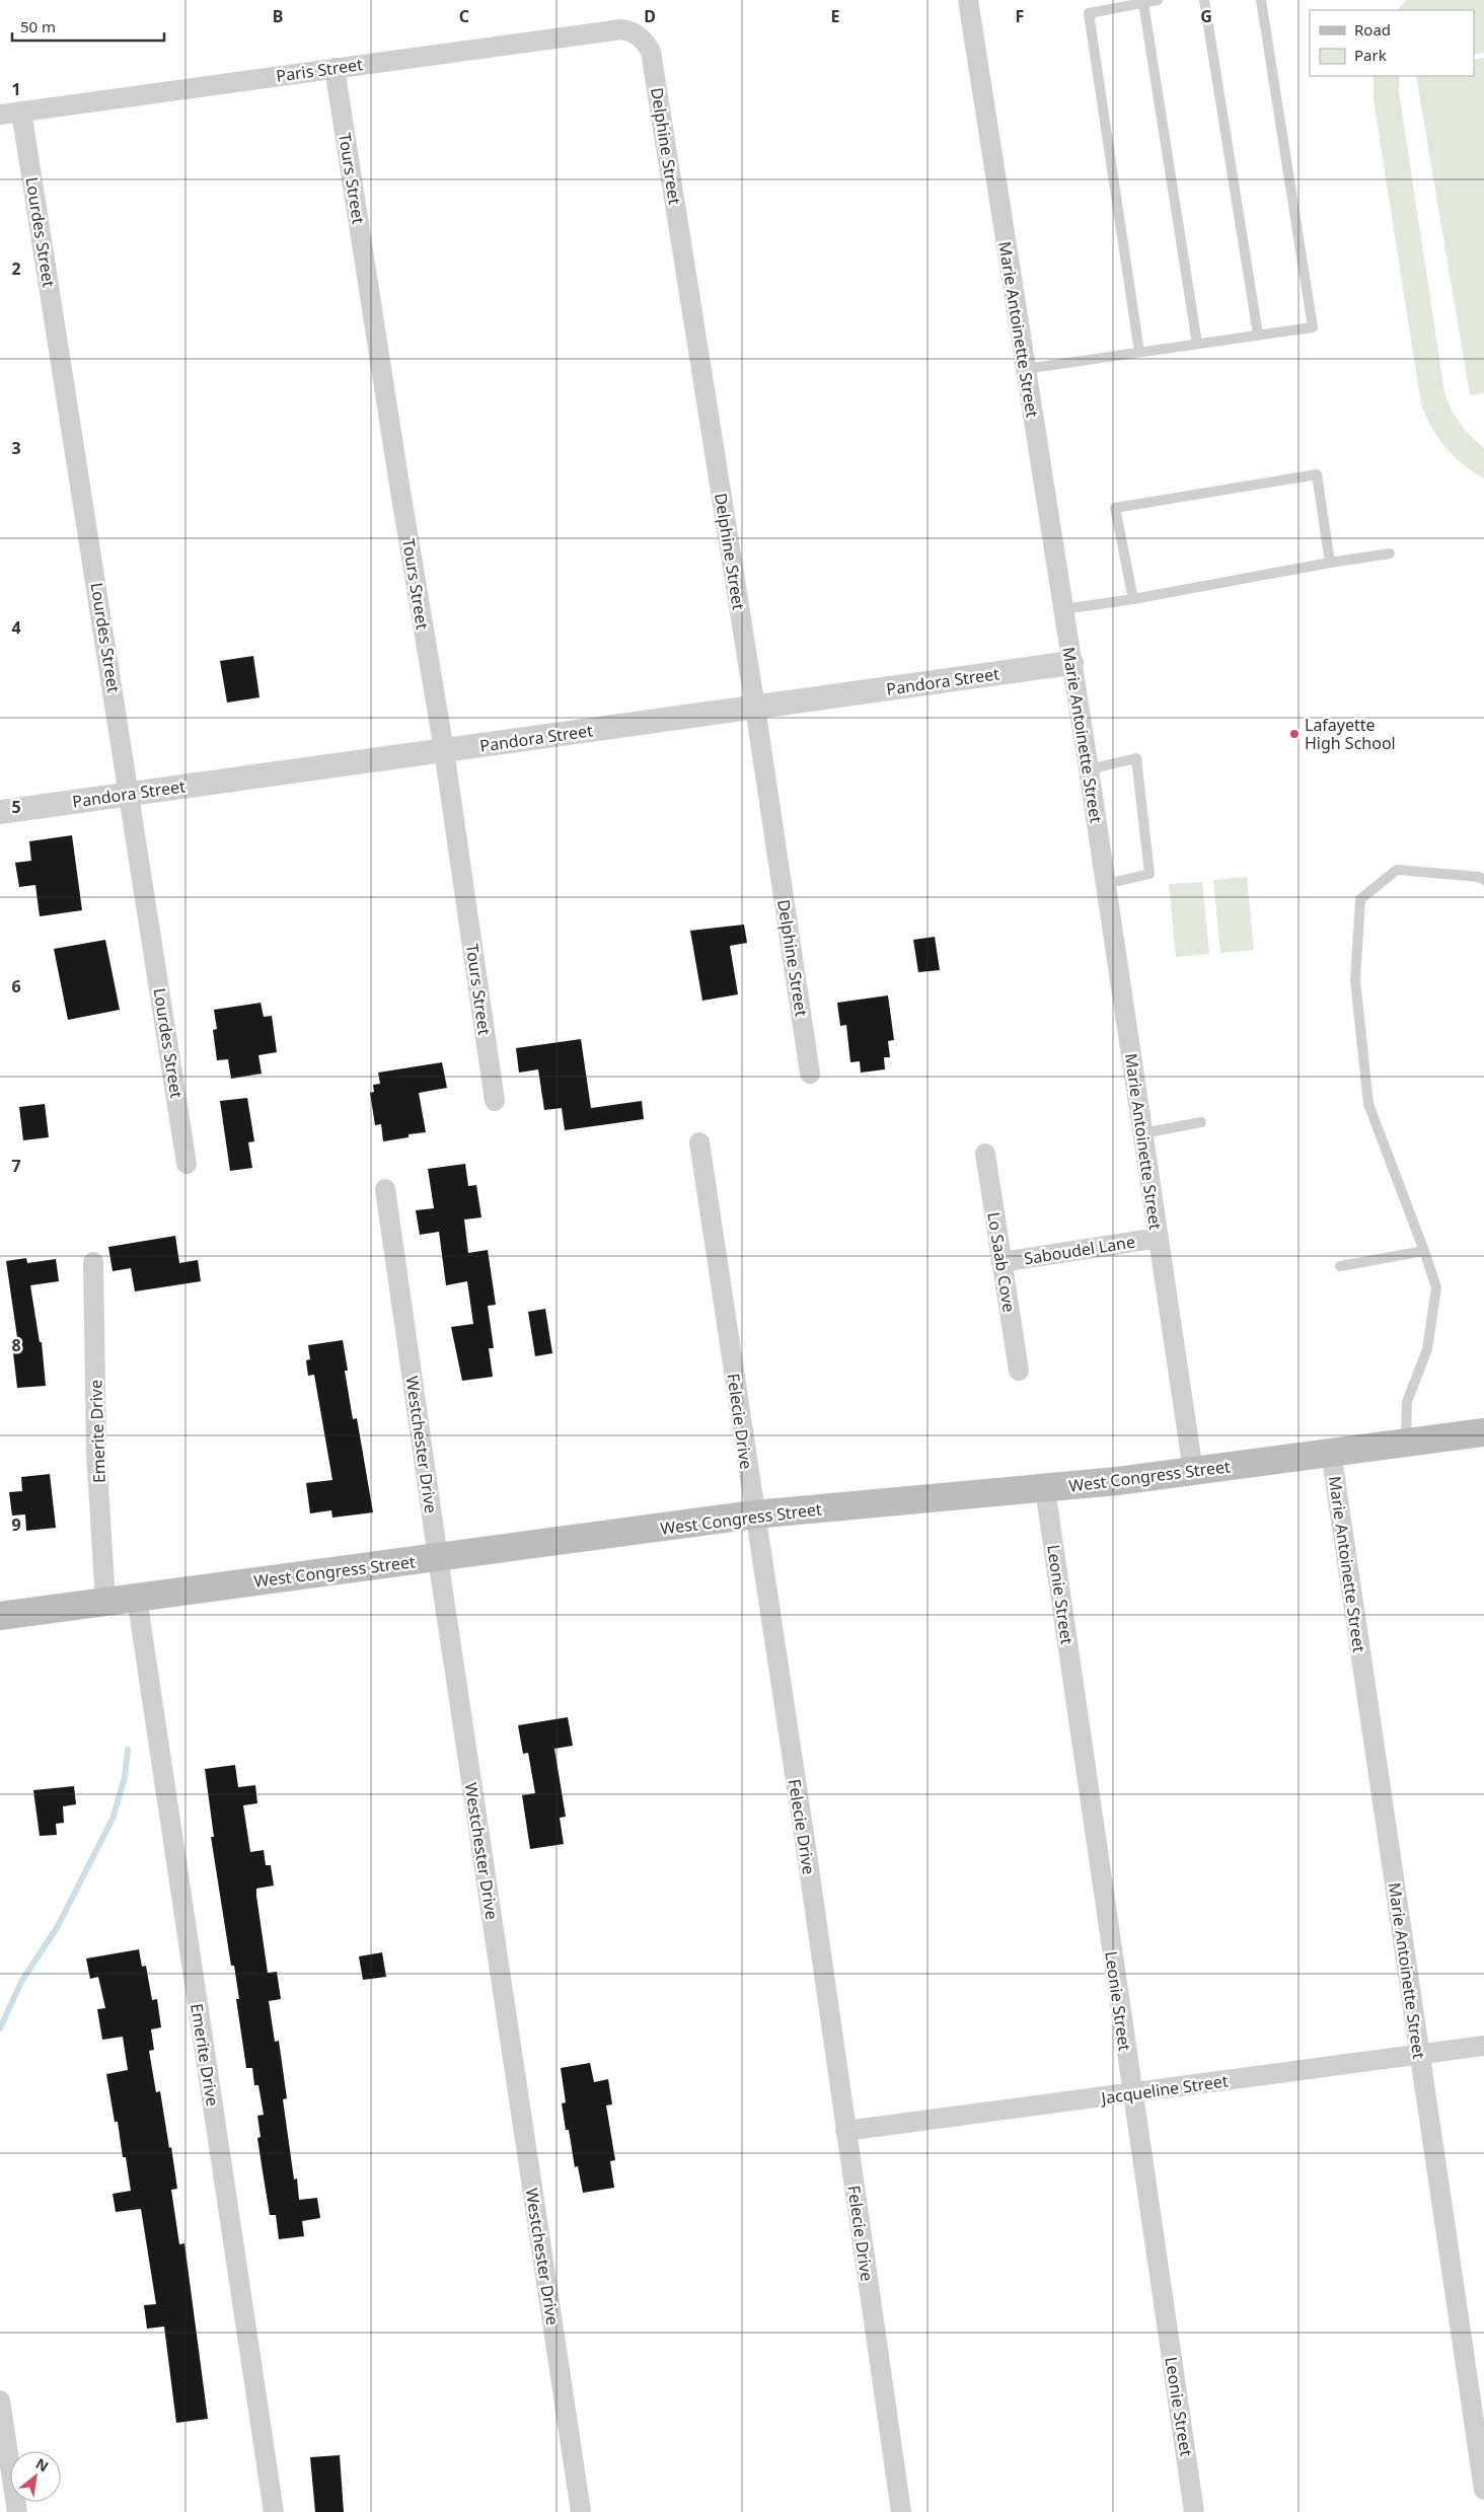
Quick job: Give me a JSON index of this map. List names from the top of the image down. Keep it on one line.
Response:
{"streets":{"main road":["West Congress Street"],"street":["Paris Street","Delphine Street","Tours Street","Lourdes Street","Marie Antoinette Street","Pandora Street","Saboudel Lane","Lo Saab Cove","Felecie Drive","Emerite Drive","Westchester Drive","Leonie Street","Jacqueline Street"]},"crossings":[["Paris Street","Delphine Street"],["Paris Street","Tours Street"],["Paris Street","Lourdes Street"],["Delphine Street","Pandora Street"],["Tours Street","Pandora Street"],["Lourdes Street","Pandora Street"],["Marie Antoinette Street","Pandora Street"],["Marie Antoinette Street","Saboudel Lane"],["Marie Antoinette Street","West Congress Street"],["Marie Antoinette Street","Jacqueline Street"],["Saboudel Lane","Lo Saab Cove"],["Felecie Drive","West Congress Street"],["Felecie Drive","Jacqueline Street"],["Emerite Drive","West Congress Street"],["Westchester Drive","West Congress Street"],["West Congress Street","Leonie Street"],["Leonie Street","Jacqueline Street"]],"places":["Lafayette High School"],"legend":["Road","Park"],"scale_bar":"50 m","north":"top right","grid":{"columns":["B","C","D","E","F","G"],"rows":["1","2","3","4","5","6","7","8","9"]}}
